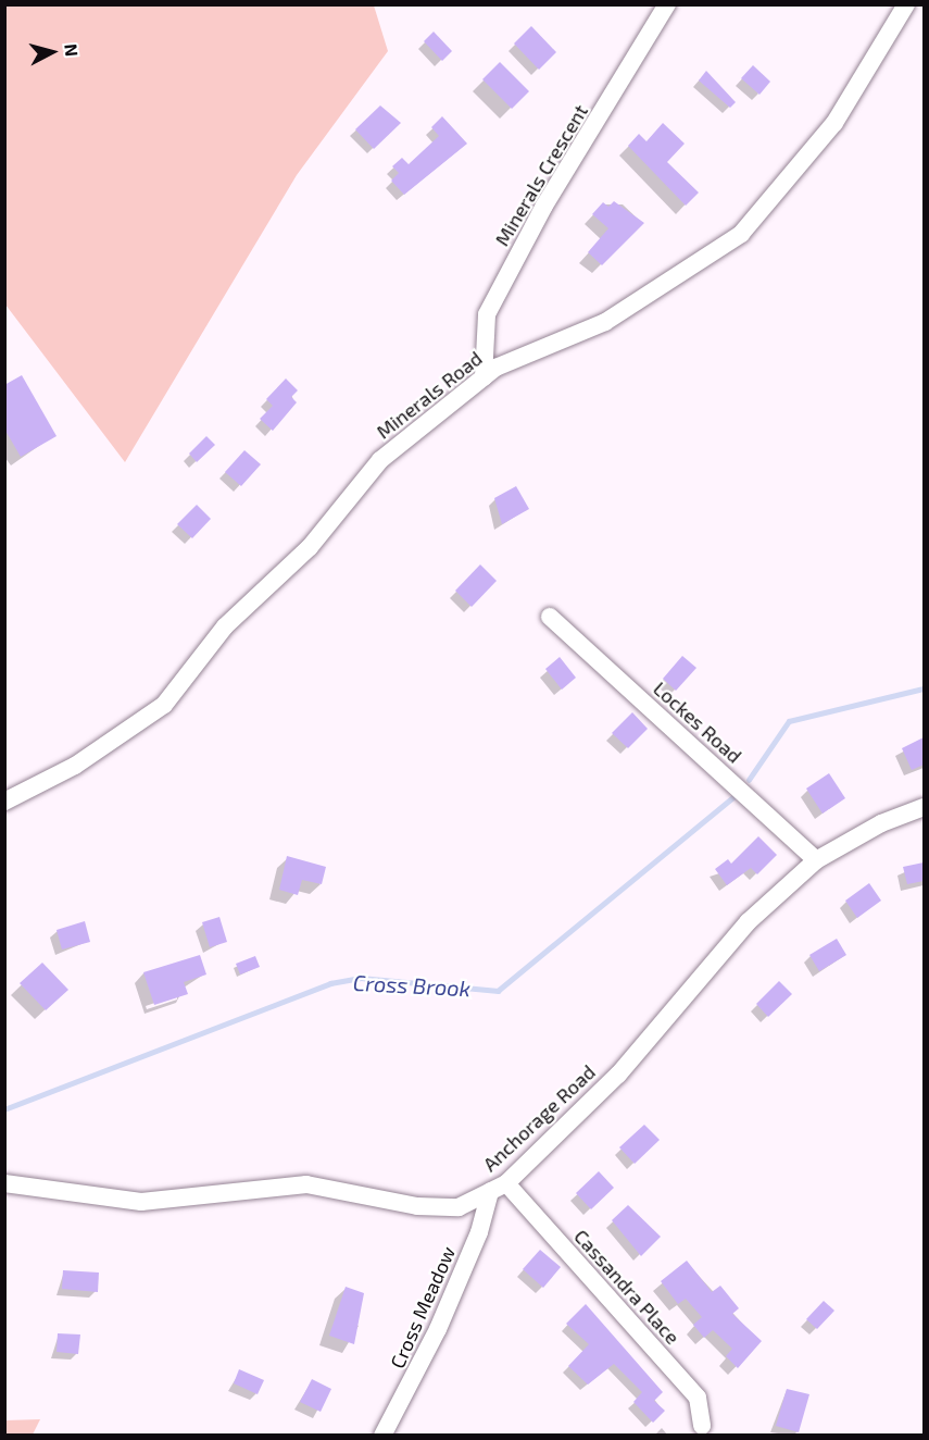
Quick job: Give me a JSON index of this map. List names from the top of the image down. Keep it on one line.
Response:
{"streets":{"street":["Minerals Crescent","Minerals Road","Lockes Road","Anchorage Road","Cassandra Place","Cross Meadow"]},"crossings":[["Minerals Crescent","Minerals Road"],["Lockes Road","Anchorage Road"],["Anchorage Road","Cassandra Place"],["Anchorage Road","Cross Meadow"],["Cassandra Place","Cross Meadow"]],"water":["Cross Brook"],"north":"right"}
